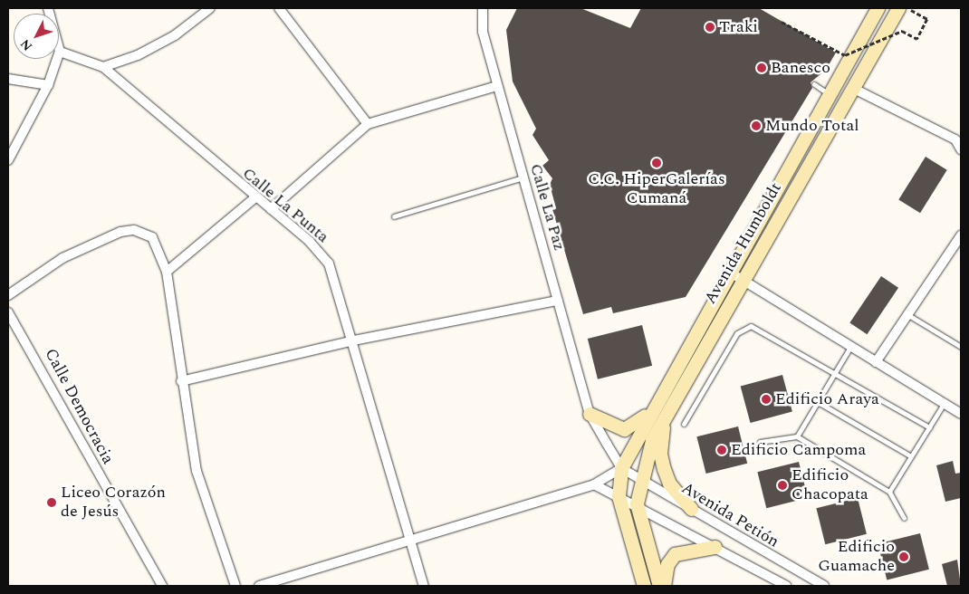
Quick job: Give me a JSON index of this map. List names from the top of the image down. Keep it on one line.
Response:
{"streets":{"main road":["Avenida Humboldt"],"street":["Calle La Punta","Calle La Paz","Calle Democracia","Avenida Petión"]},"crossings":[["Calle La Paz","Avenida Humboldt"],["Calle La Paz","Avenida Petión"],["Avenida Humboldt","Avenida Petión"]],"places":["Traki","Banesco","Mundo Total","C.C. HiperGalerías Cumaná","Edificio Araya","Edificio Campoma","Edificio Chacopata","Liceo Corazón de Jesús","Edificio Guamache"],"north":"bottom left"}
